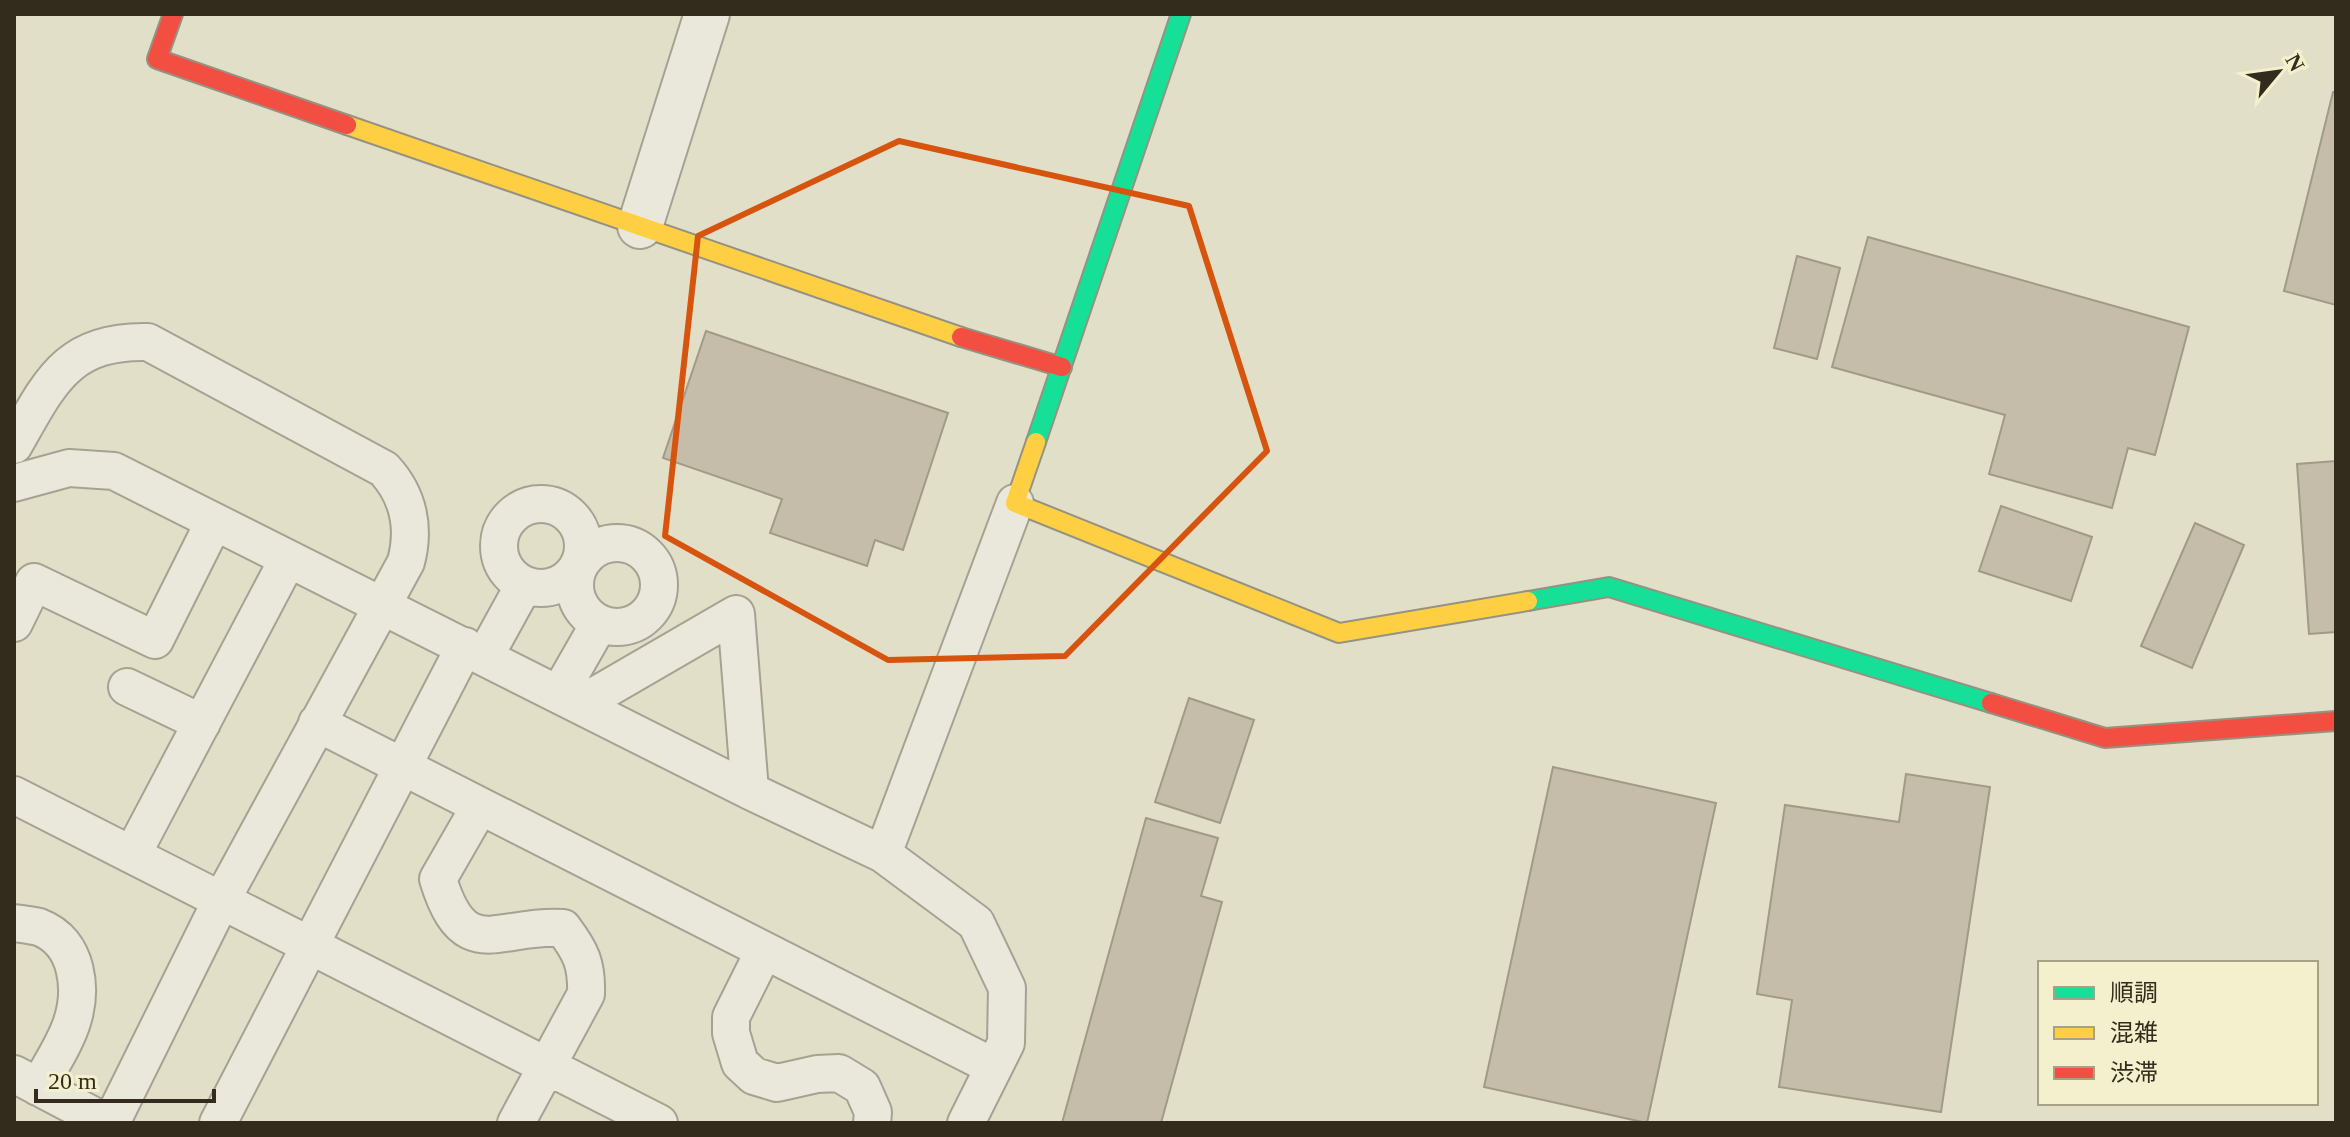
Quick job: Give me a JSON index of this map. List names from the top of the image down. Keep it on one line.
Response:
{"legend":["順調","混雑","渋滞"],"scale_bar":"20 m","north":"top right"}
